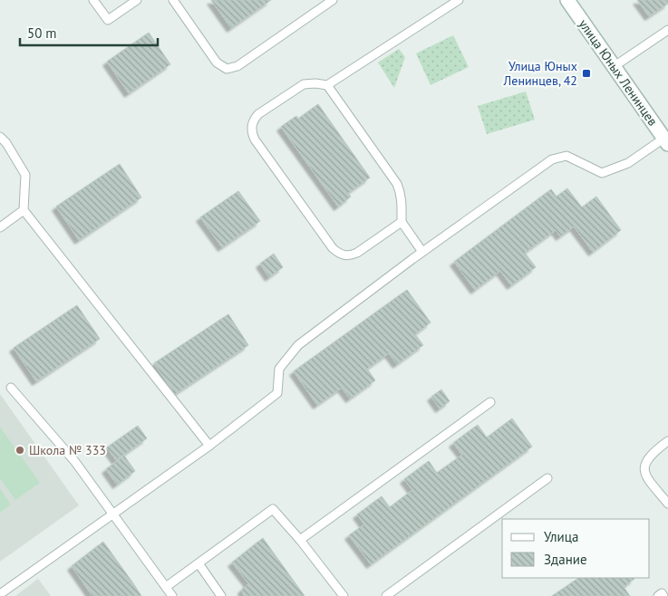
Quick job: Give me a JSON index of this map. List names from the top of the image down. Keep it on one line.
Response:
{"streets":{"main road":["улица Юных Ленинцев"]},"places":{"transit":["Улица Юных Ленинцев, 42"],"other":["Школа № 333"]},"legend":["Улица","Здание"],"scale_bar":"50 m"}
